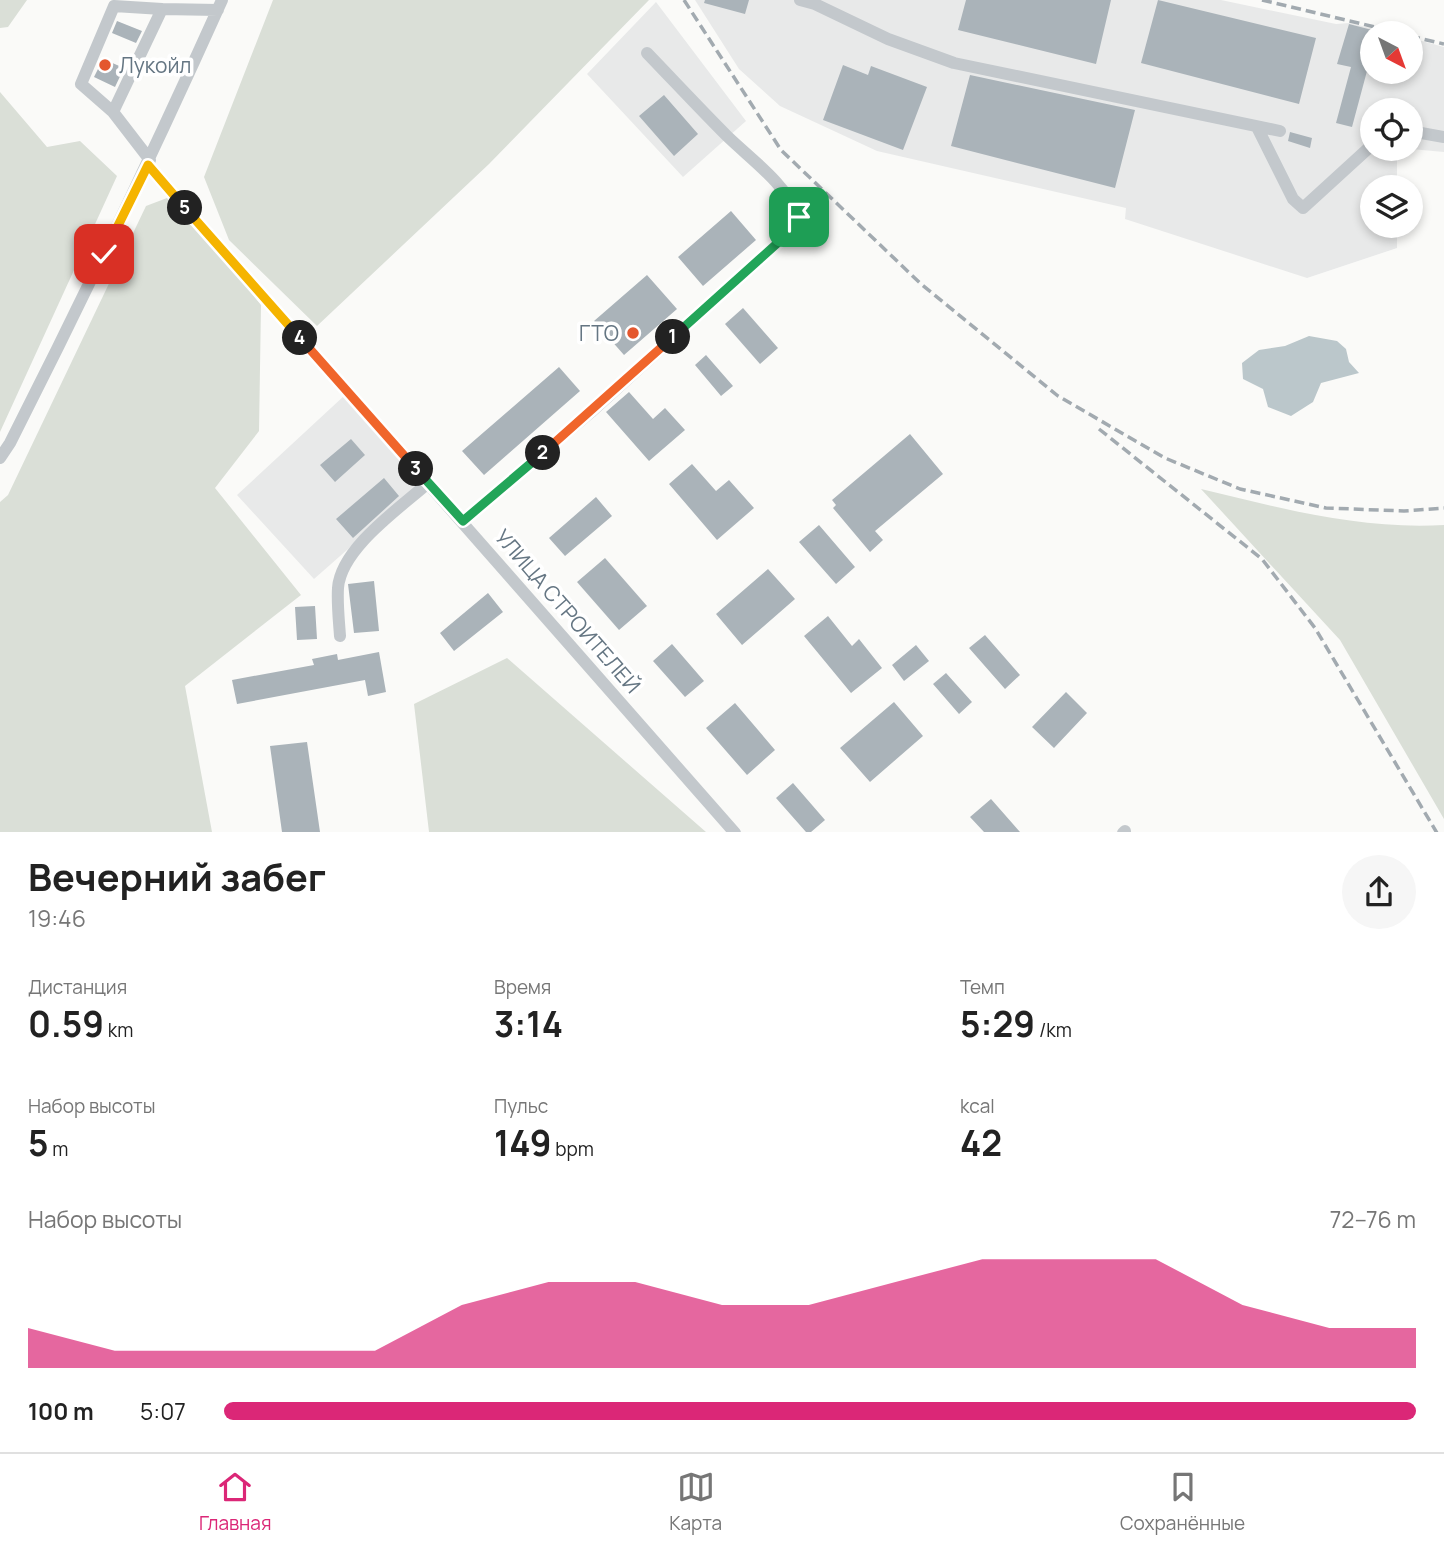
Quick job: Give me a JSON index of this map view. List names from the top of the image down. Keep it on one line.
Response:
{"streets":{"street":["УЛИЦА СТРОИТЕЛЕЙ"]},"places":["Лукойл","ГТО"],"north":"bottom right","page":{"pins":["5","1","4","2","3"],"heading":["Вечерний забег","19:46"],"stats":[["Дистанция","0.59 km"],["Время","3:14"],["Темп","5:29 /km"],["Набор высоты","5 m"],["Пульс","149 bpm"],["kcal","42"]],"chart":["Набор высоты","72–76 m"],"list":[{"name":"100 m","note":"5:07"}],"tabs":["Главная","Карта","Сохранённые"]}}
